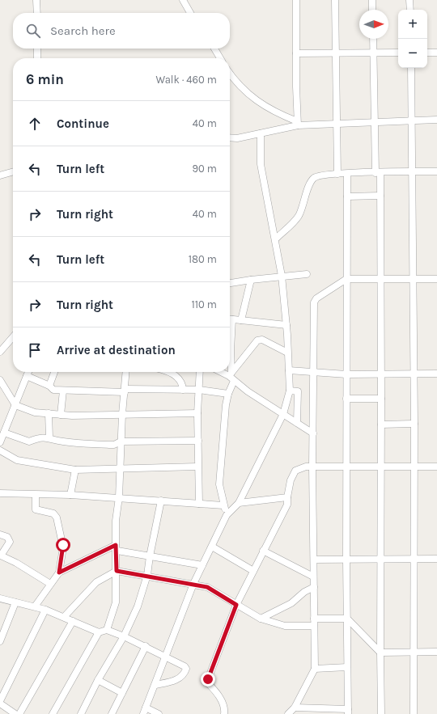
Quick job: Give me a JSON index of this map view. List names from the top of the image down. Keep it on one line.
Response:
{"north":"right","page":{"map_buttons":["+","−"],"search":"Search here","heading":["6 min","Walk · 460 m"],"list":[["Continue","40 m"],["Turn left","90 m"],["Turn right","40 m"],["Turn left","180 m"],["Turn right","110 m"],"Arrive at destination"]}}
